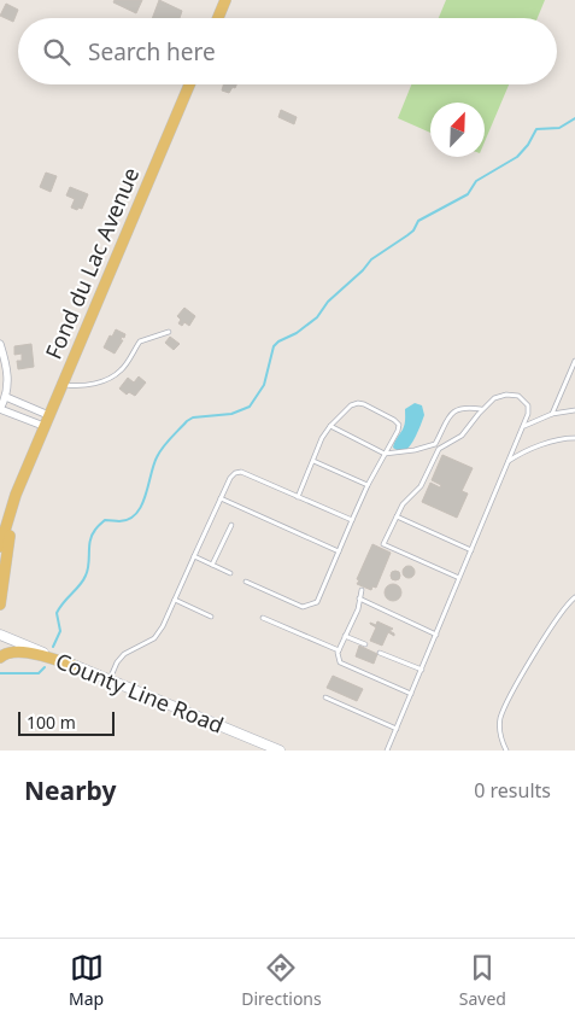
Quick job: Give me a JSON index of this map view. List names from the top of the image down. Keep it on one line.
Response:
{"streets":{"main road":["Fond du Lac Avenue"],"street":["County Line Road"]},"scale_bar":"100 m","north":"top right","page":{"search":"Search here","scale":"100 m","heading":["Nearby","0 results"],"nav":["Map","Directions","Saved"]}}
